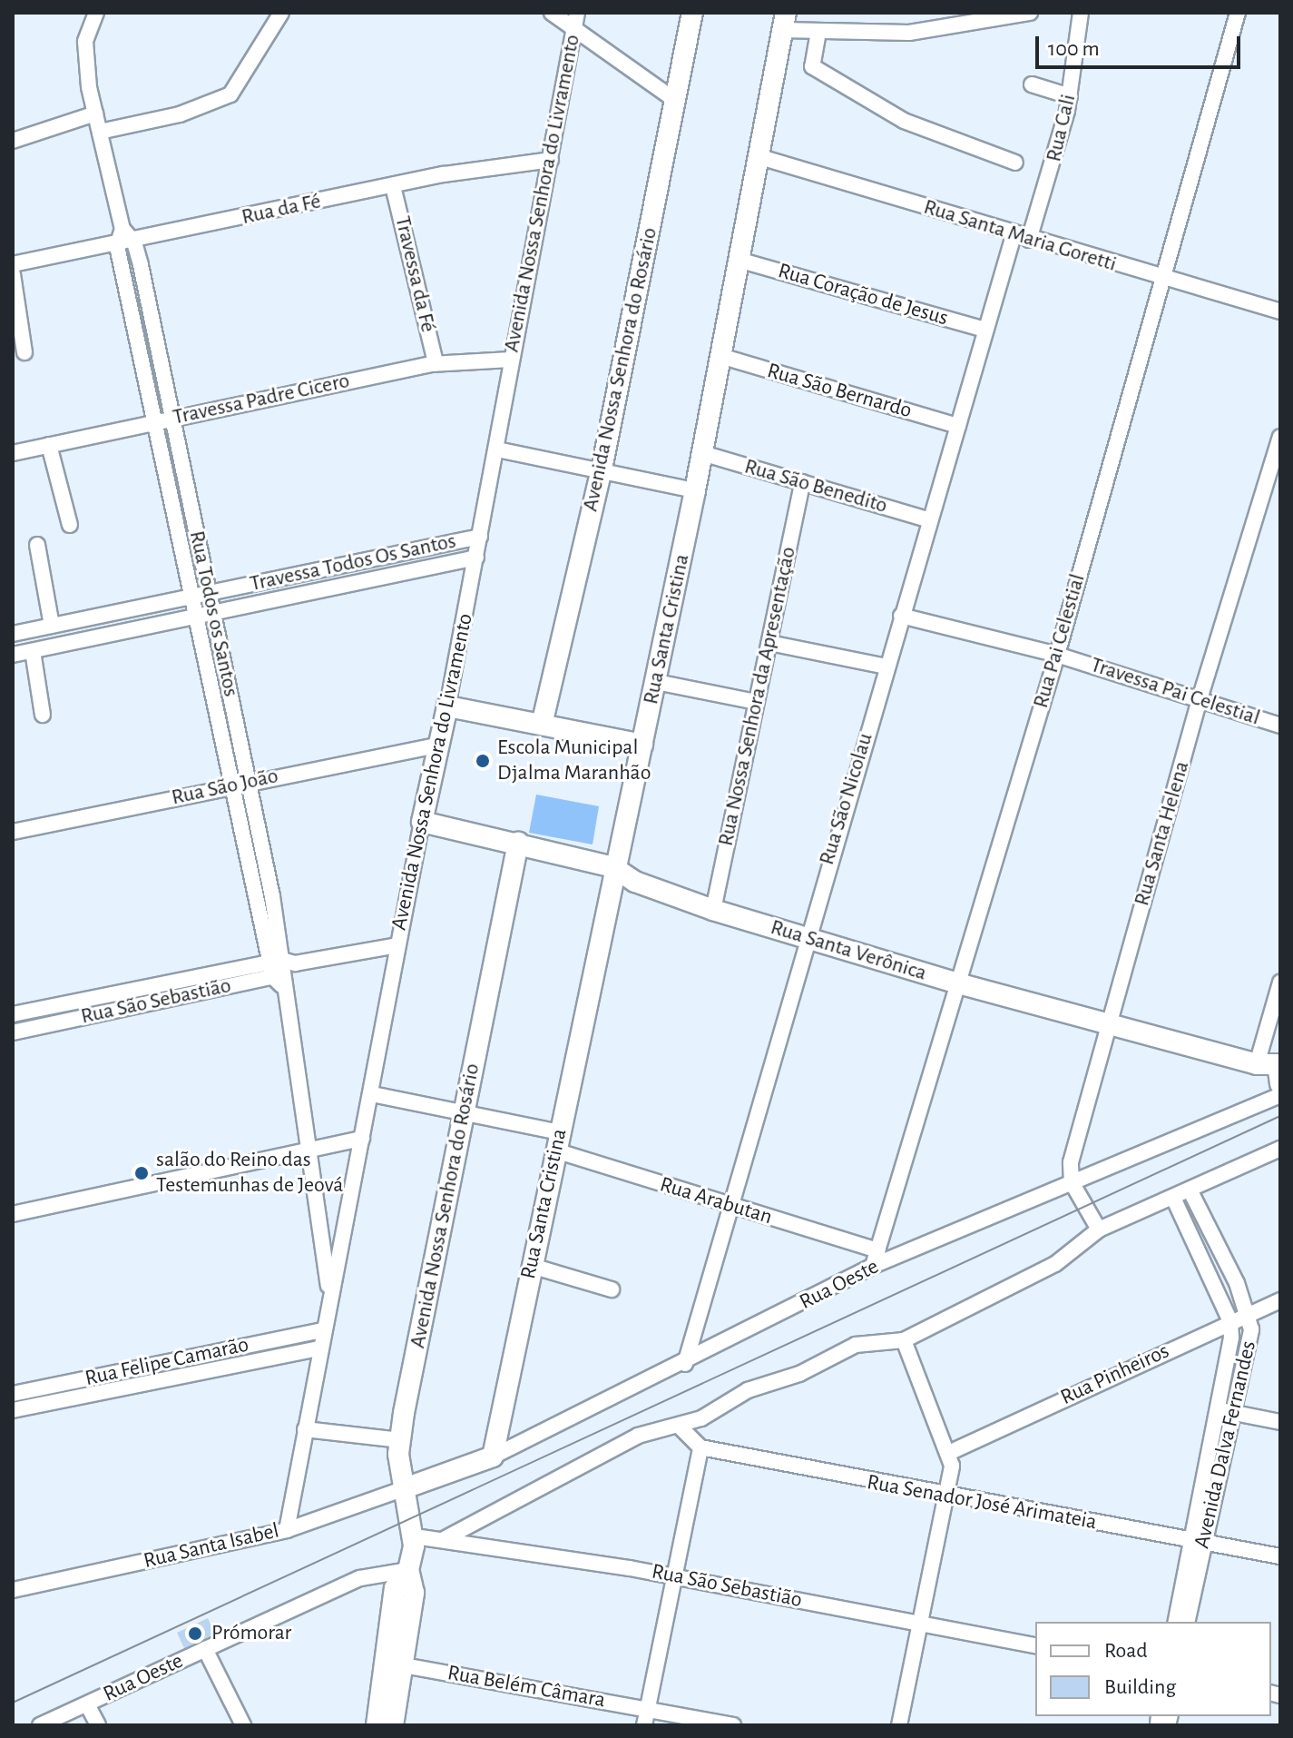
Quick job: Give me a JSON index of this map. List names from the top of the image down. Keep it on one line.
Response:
{"streets":{"main road":["Avenida Nossa Senhora do Livramento","Avenida Nossa Senhora do Rosário","Rua Santa Cristina","Rua Santa Verônica","Rua Oeste"],"street":["Rua Cali","Rua da Fé","Rua Santa Maria Goretti","Travessa da Fé","Rua Coração de Jesus","Rua São Bernardo","Travessa Padre Cicero","Rua São Benedito","Travessa Todos Os Santos","Rua Todos os Santos","Rua Pai Celestial","Travessa Pai Celestial","Rua Nossa Senhora da Apresentação","Rua São João","Rua São Nicolau","Rua Santa Helena","Rua São Sebastião","Rua Arabutan","Rua Felipe Camarão","Rua Pinheiros","Avenida Dalva Fernandes","Rua Senador José Arimateia","Rua Santa Isabel","Rua Belém Câmara"]},"crossings":[["Rua Cali","Rua Santa Maria Goretti"],["Avenida Nossa Senhora do Livramento","Rua da Fé"],["Avenida Nossa Senhora do Livramento","Travessa Padre Cicero"],["Avenida Nossa Senhora do Livramento","Travessa Todos Os Santos"],["Avenida Nossa Senhora do Livramento","Rua Todos os Santos"],["Avenida Nossa Senhora do Livramento","Rua São João"],["Avenida Nossa Senhora do Livramento","Rua Santa Verônica"],["Avenida Nossa Senhora do Livramento","Rua São Sebastião"],["Avenida Nossa Senhora do Livramento","Rua Arabutan"],["Avenida Nossa Senhora do Livramento","Rua Felipe Camarão"],["Avenida Nossa Senhora do Livramento","Rua Santa Isabel"],["Rua da Fé","Travessa da Fé"],["Rua da Fé","Rua Todos os Santos"],["Rua Santa Maria Goretti","Rua Santa Cristina"],["Rua Santa Maria Goretti","Rua Pai Celestial"],["Rua Santa Maria Goretti","Rua São Nicolau"],["Travessa da Fé","Travessa Padre Cicero"],["Rua Coração de Jesus","Rua Santa Cristina"],["Rua Coração de Jesus","Rua São Nicolau"],["Avenida Nossa Senhora do Rosário","Rua Santa Verônica"],["Avenida Nossa Senhora do Rosário","Rua São Sebastião"],["Avenida Nossa Senhora do Rosário","Rua Arabutan"],["Avenida Nossa Senhora do Rosário","Rua Oeste"],["Avenida Nossa Senhora do Rosário","Rua Santa Isabel"],["Rua São Bernardo","Rua Santa Cristina"],["Rua São Bernardo","Rua São Nicolau"],["Travessa Padre Cicero","Rua Todos os Santos"],["Rua São Benedito","Rua Santa Cristina"],["Rua São Benedito","Rua Nossa Senhora da Apresentação"],["Rua São Benedito","Rua São Nicolau"],["Travessa Todos Os Santos","Rua Todos os Santos"],["Rua Todos os Santos","Rua São João"],["Rua Todos os Santos","Rua São Sebastião"],["Rua Santa Cristina","Rua Santa Verônica"],["Rua Santa Cristina","Rua Arabutan"],["Rua Santa Cristina","Rua Oeste"],["Rua Pai Celestial","Travessa Pai Celestial"],["Rua Pai Celestial","Rua Santa Verônica"],["Rua Pai Celestial","Rua Arabutan"],["Rua Pai Celestial","Rua Oeste"],["Travessa Pai Celestial","Rua São Nicolau"],["Travessa Pai Celestial","Rua Santa Helena"],["Rua Nossa Senhora da Apresentação","Rua Santa Verônica"],["Rua São Nicolau","Rua Santa Verônica"],["Rua São Nicolau","Rua Arabutan"],["Rua São Nicolau","Rua Oeste"],["Rua Santa Helena","Rua Santa Verônica"],["Rua Santa Helena","Rua Oeste"],["Rua Oeste","Rua Santa Isabel"],["Rua Pinheiros","Avenida Dalva Fernandes"],["Avenida Dalva Fernandes","Rua Senador José Arimateia"]],"places":["Escola Municipal Djalma Maranhão","salão do Reino das Testemunhas de Jeová","Prómorar"],"legend":["Road","Building"],"scale_bar":"100 m"}
